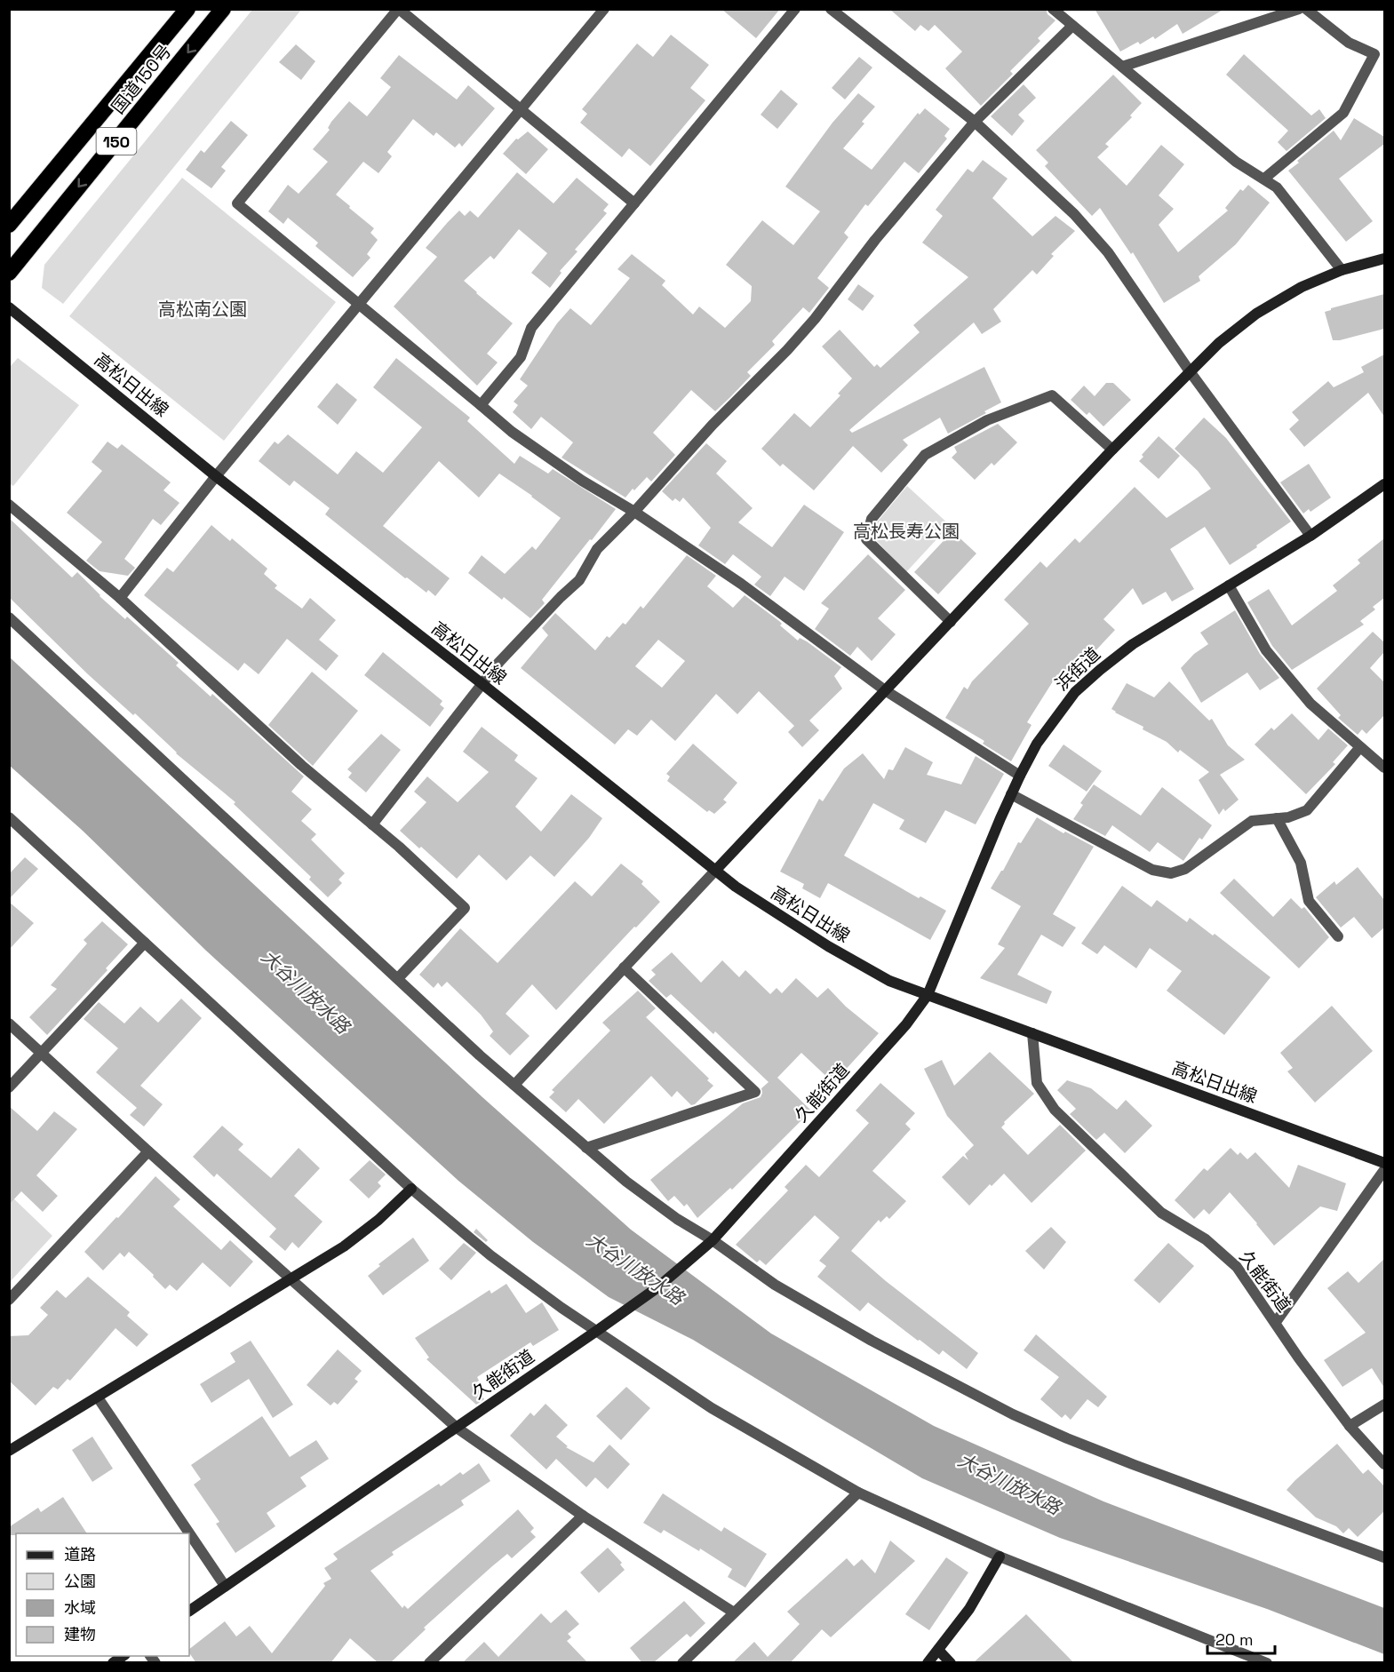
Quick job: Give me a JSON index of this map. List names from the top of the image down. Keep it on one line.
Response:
{"streets":{"highway":["国道150号","150"],"street":["高松日出線","浜街道","久能街道"]},"crossings":[["高松日出線","浜街道"],["高松日出線","久能街道"],["浜街道","久能街道"]],"water":["大谷川放水路"],"parks":["高松南公園","高松長寿公園"],"legend":["道路","公園","水域","建物"],"scale_bar":"20 m"}
